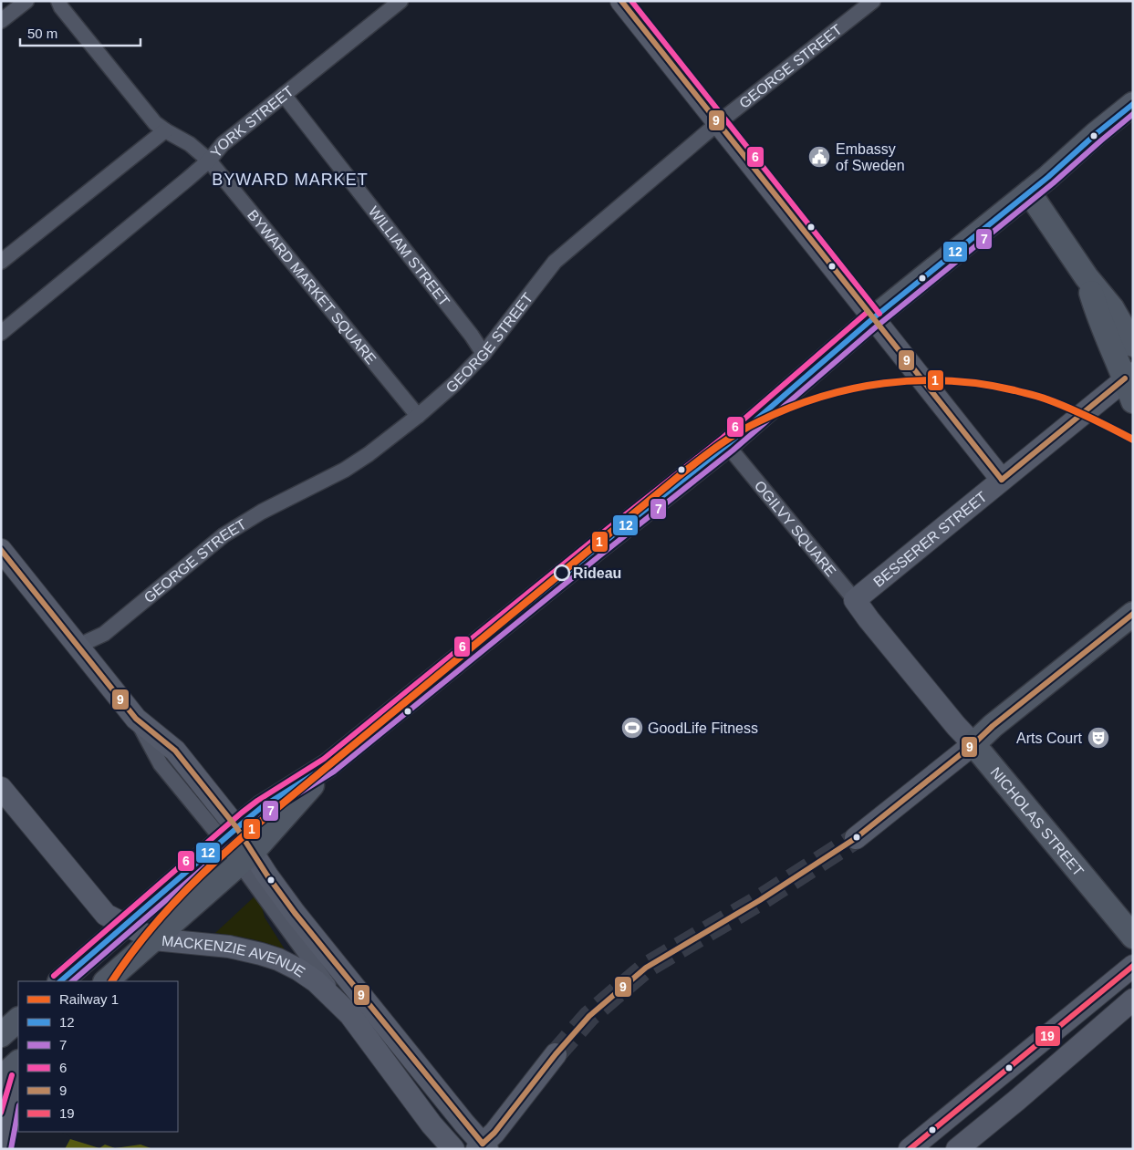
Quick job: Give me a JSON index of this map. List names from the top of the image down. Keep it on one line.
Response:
{"streets":{"main road":["BESSERER STREET","NICHOLAS STREET","MACKENZIE AVENUE"],"street":["GEORGE STREET","YORK STREET","WILLIAM STREET","BYWARD MARKET SQUARE","OGILVY SQUARE"]},"crossings":[["GEORGE STREET","WILLIAM STREET"],["GEORGE STREET","BYWARD MARKET SQUARE"],["YORK STREET","WILLIAM STREET"],["YORK STREET","BYWARD MARKET SQUARE"],["OGILVY SQUARE","BESSERER STREET"],["OGILVY SQUARE","NICHOLAS STREET"],["BESSERER STREET","NICHOLAS STREET"]],"districts":["BYWARD MARKET"],"places":{"public building":["Embassy of Sweden"],"other":["Rideau"],"sports":["GoodLife Fitness"],"theatre":["Arts Court"]},"lines":["transit line 6","transit line 9","transit line 12","transit line 7","rail line 1","transit line 19"],"legend":["Railway 1","12","7","6","9","19"],"scale_bar":"50 m"}
